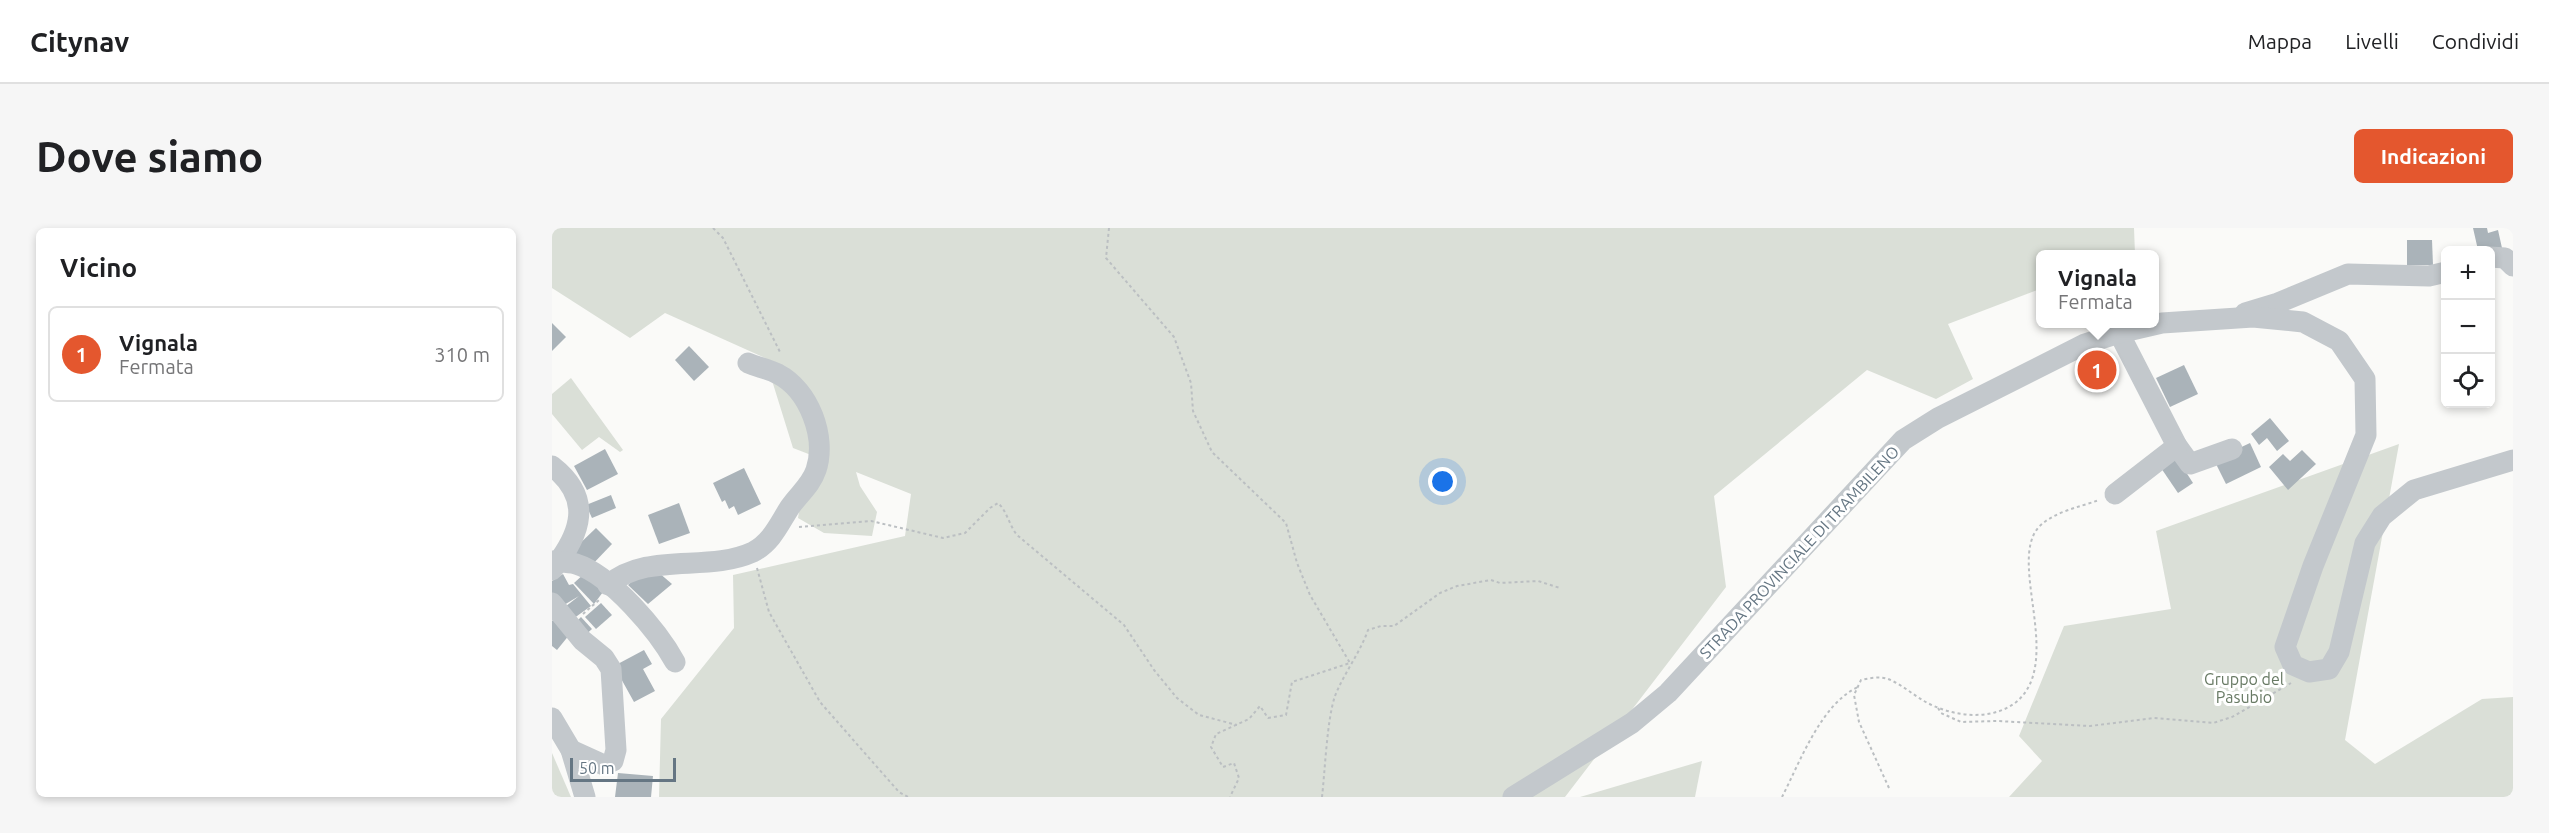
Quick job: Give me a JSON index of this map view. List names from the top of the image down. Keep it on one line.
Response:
{"streets":{"street":["STRADA PROVINCIALE DI TRAMBILENO"]},"parks":["Gruppo del Pasubio"],"scale_bar":"50 m","page":{"header":"Citynav","nav":["Mappa","Livelli","Condividi"],"buttons":"Indicazioni","title":"Dove siamo","heading":"Vicino","map_buttons":["+","−"],"popup":["Vignala","Fermata"],"list":[{"mark":"1","name":"Vignala","note":"Fermata","value":"310 m"}],"pins":"1","scale":"50 m"}}
